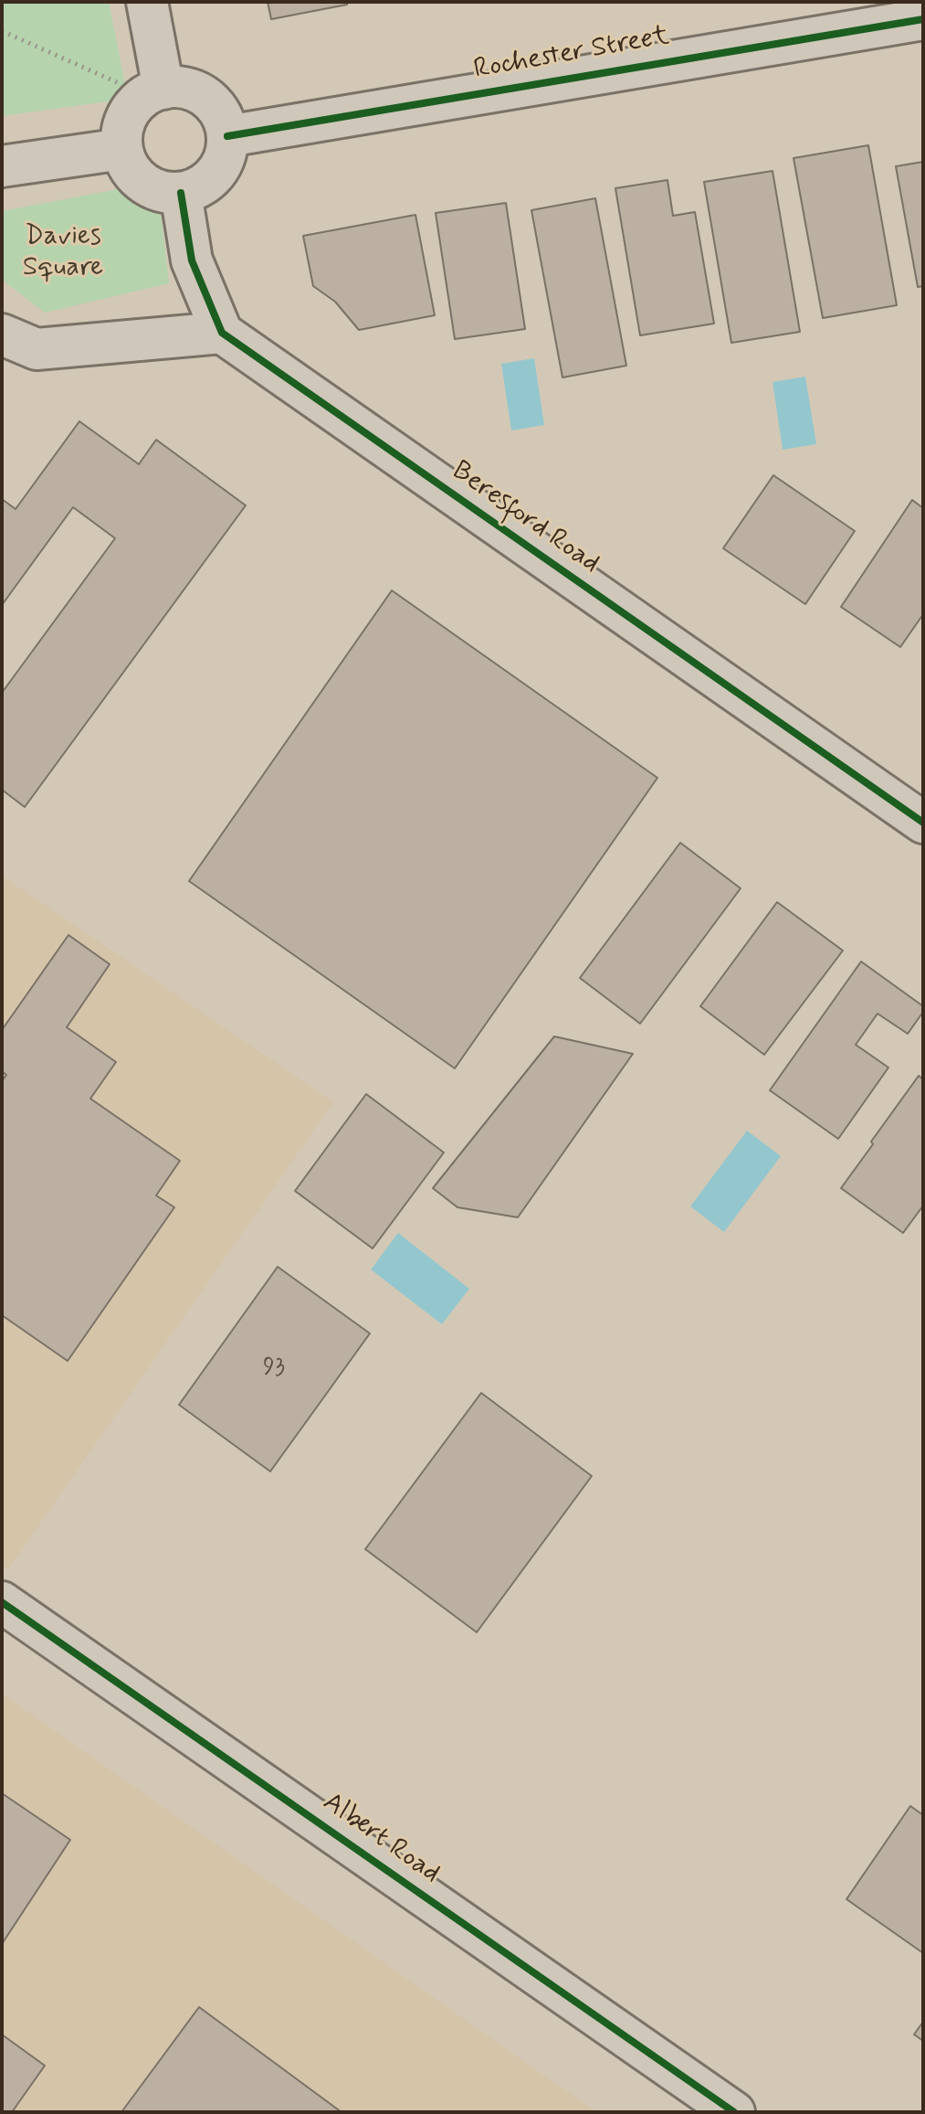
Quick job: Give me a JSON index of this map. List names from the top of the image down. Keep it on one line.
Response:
{"streets":{"street":["Rochester Street","Beresford Road","Albert Road"]},"parks":["Davies Square"],"house_numbers":["93"]}
